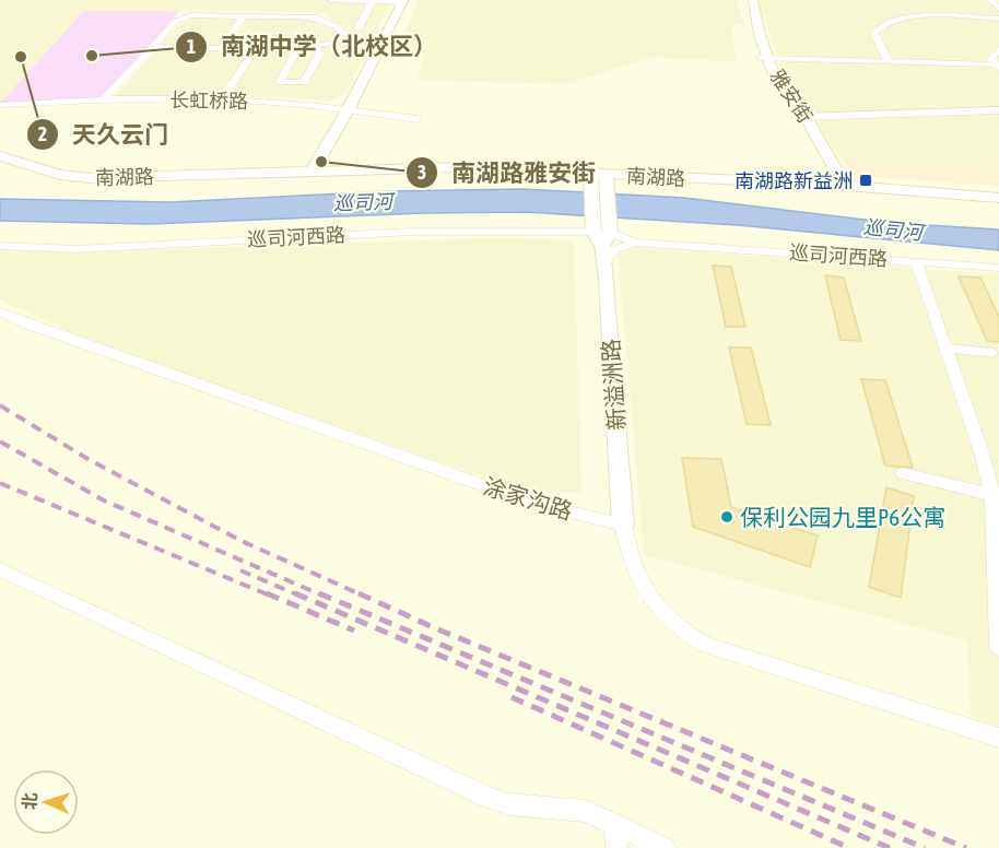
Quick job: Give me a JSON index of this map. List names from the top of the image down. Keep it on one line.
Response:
{"streets":{"main road":["雅安街","南湖路","新溢洲路"],"street":["长虹桥路","巡司河西路","涂家沟路"]},"crossings":[["雅安街","南湖路"],["巡司河西路","新溢洲路"],["新溢洲路","涂家沟路"]],"water":["巡司河"],"places":{"other":["南湖中学（北校区）","天久云门","南湖路雅安街","保利公园九里P6公寓"],"transit":["南湖路新益洲"]},"north":"left"}
